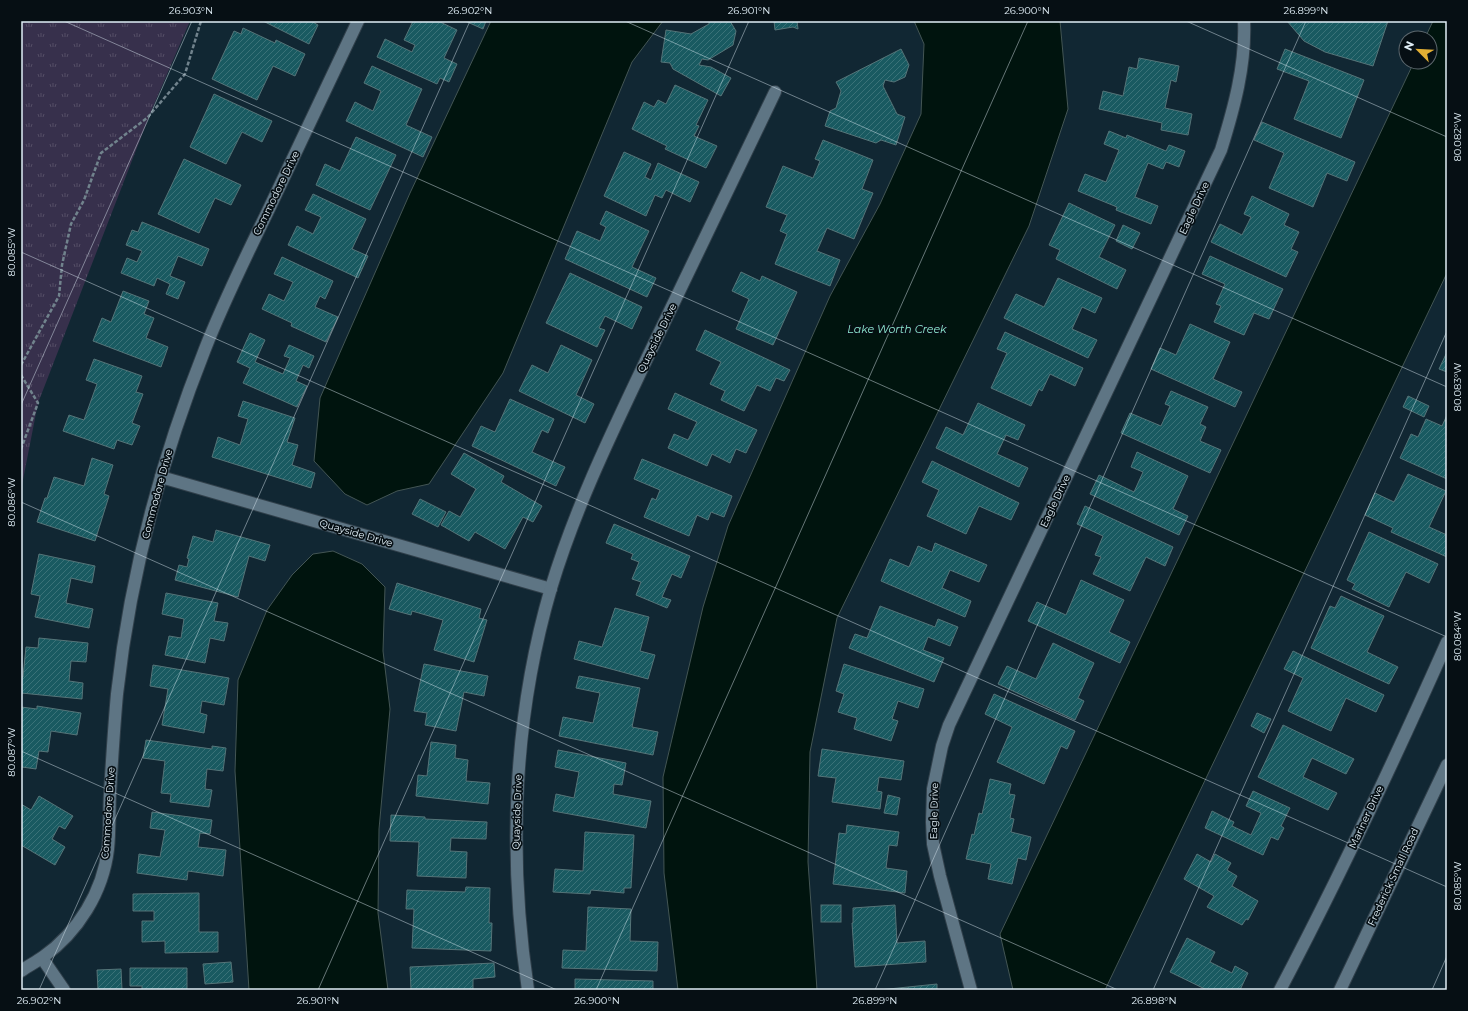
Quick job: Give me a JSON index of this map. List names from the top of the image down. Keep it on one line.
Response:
{"streets":{"street":["Commodore Drive","Eagle Drive","Quayside Drive","Mariner Drive","Frederick Small Road"]},"crossings":[["Commodore Drive","Quayside Drive"]],"water":["Lake Worth Creek"],"north":"top left","coordinates":["26.903°N","26.902°N","26.901°N","26.900°N","26.899°N","80.082°W","80.085°W","80.083°W","80.086°W","80.084°W","80.087°W","26.898°N"]}
